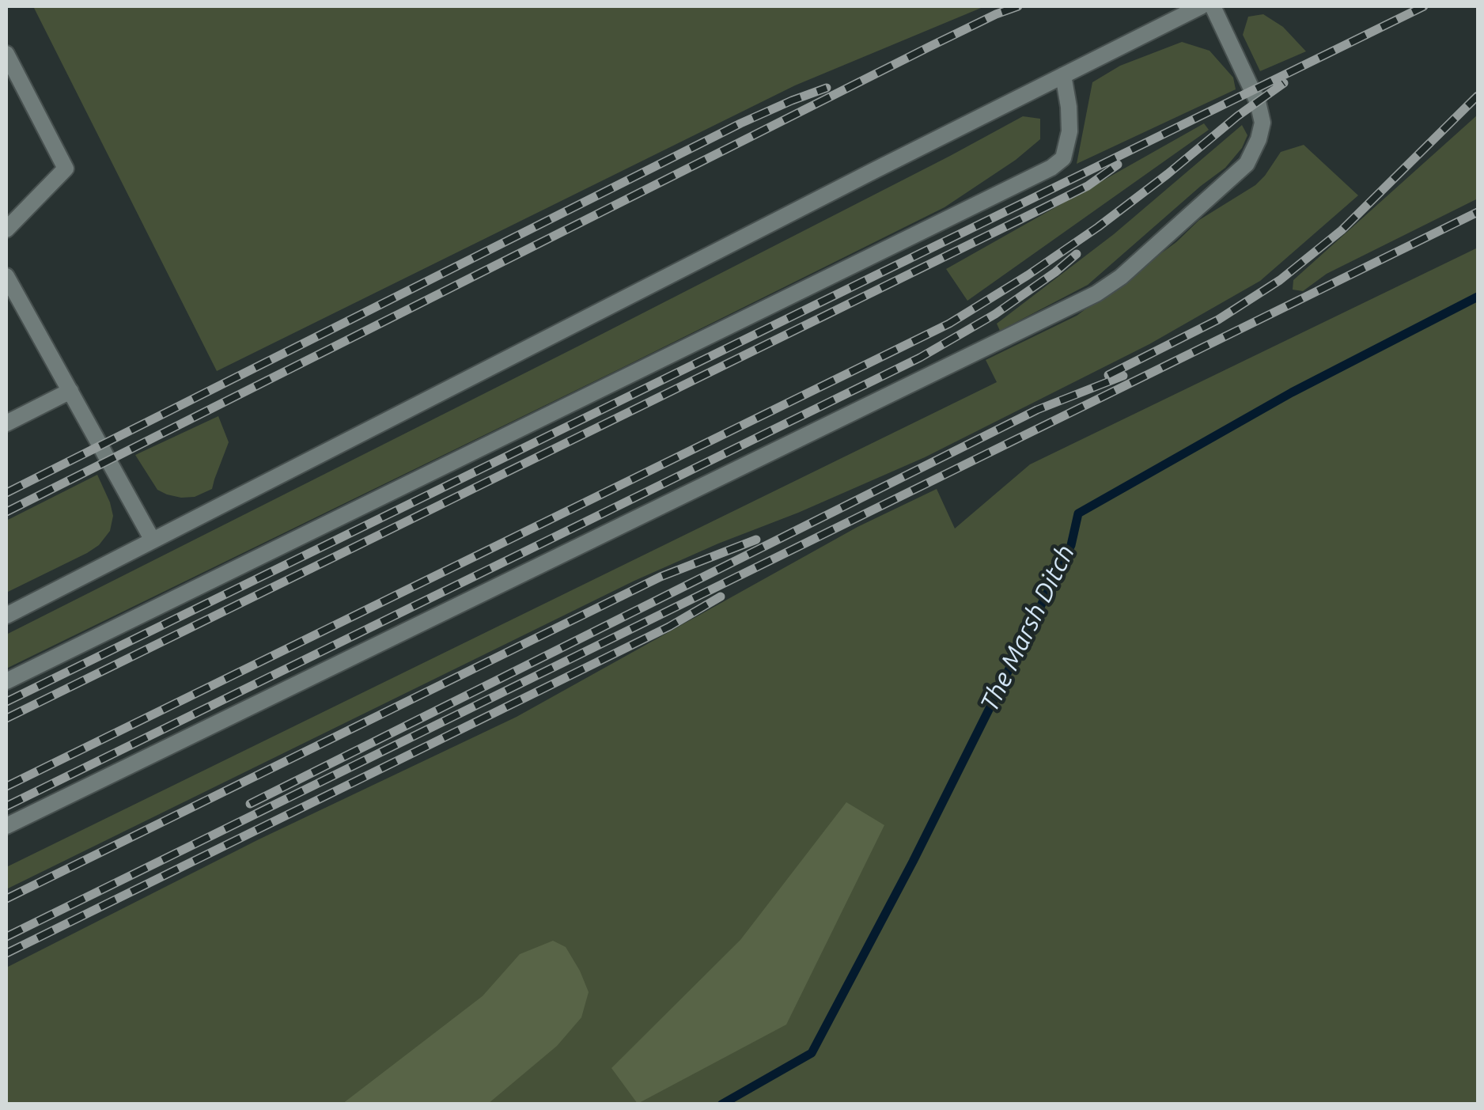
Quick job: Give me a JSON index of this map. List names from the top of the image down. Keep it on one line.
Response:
{"water":["The Marsh Ditch"]}
